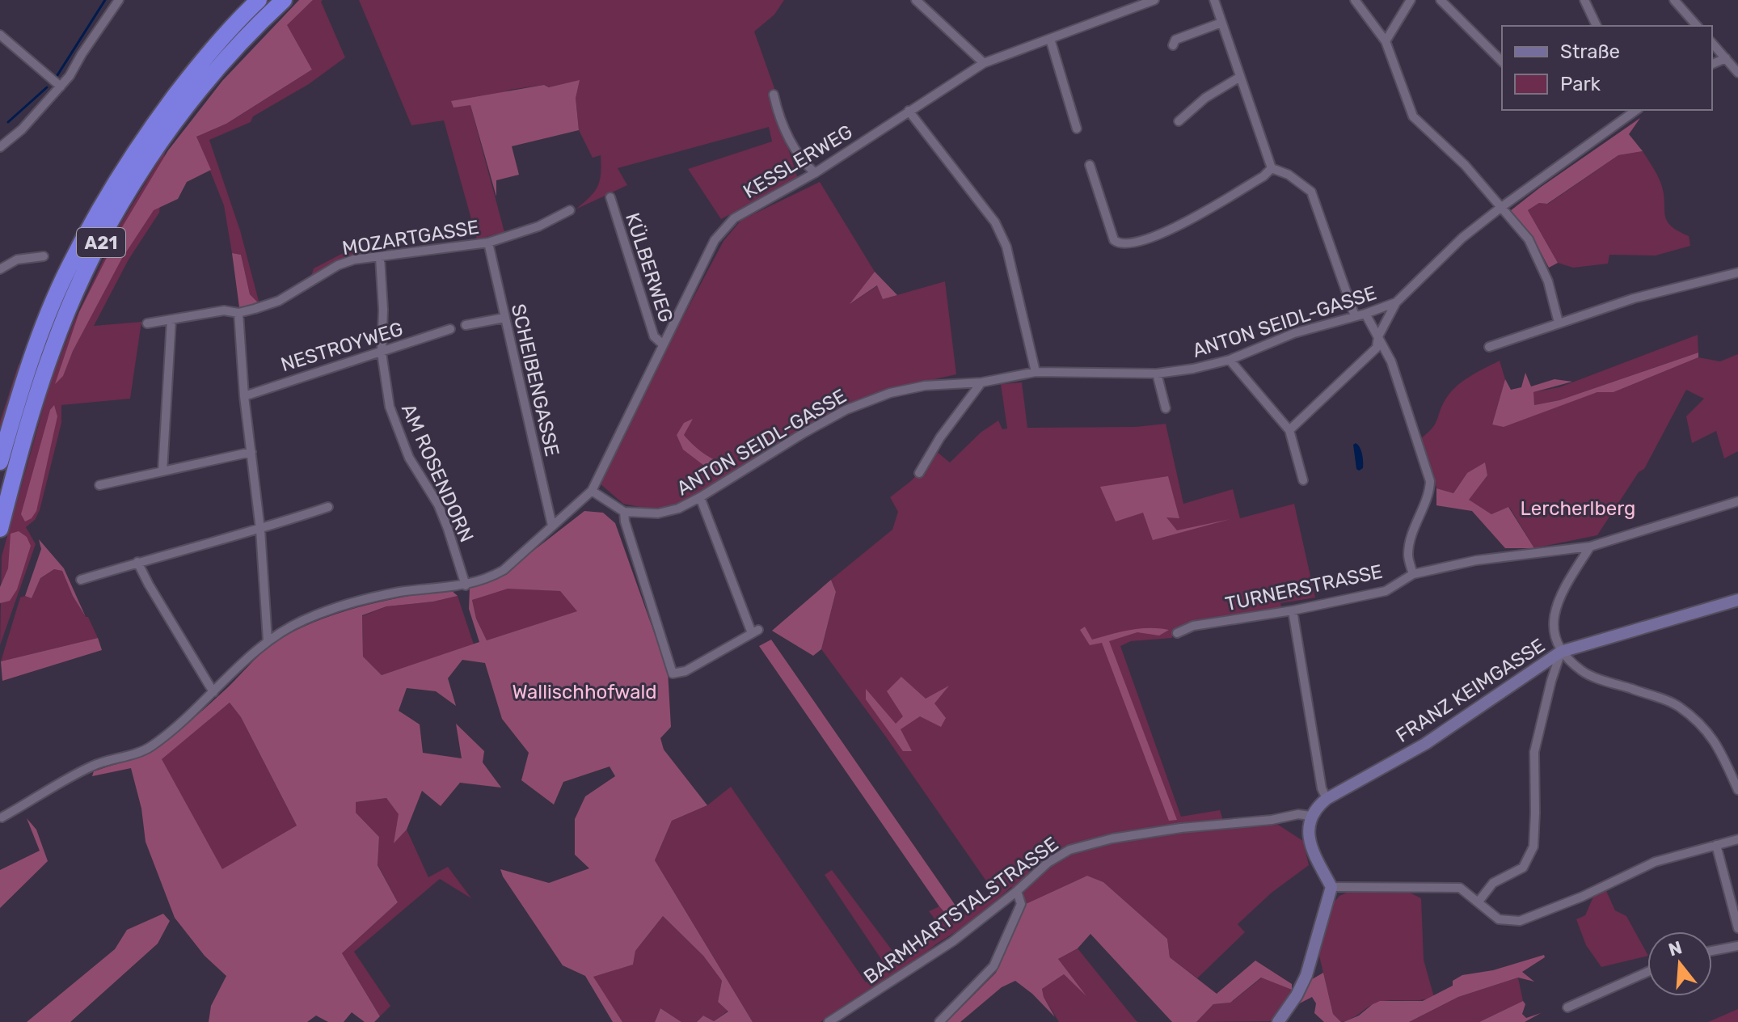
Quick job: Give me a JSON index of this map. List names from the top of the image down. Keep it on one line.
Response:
{"streets":{"highway":["A21"],"main road":["FRANZ KEIMGASSE"],"street":["KESSLERWEG","MOZARTGASSE","KÜLBERWEG","ANTON SEIDL-GASSE","NESTROYWEG","SCHEIBENGASSE","AM ROSENDORN","TURNERSTRASSE","BARMHARTSTALSTRASSE"]},"crossings":[["KESSLERWEG","KÜLBERWEG"],["MOZARTGASSE","SCHEIBENGASSE"],["MOZARTGASSE","AM ROSENDORN"],["NESTROYWEG","AM ROSENDORN"],["FRANZ KEIMGASSE","BARMHARTSTALSTRASSE"]],"parks":["Lercherlberg","Wallischhofwald"],"legend":["Straße","Park"],"north":"top"}
